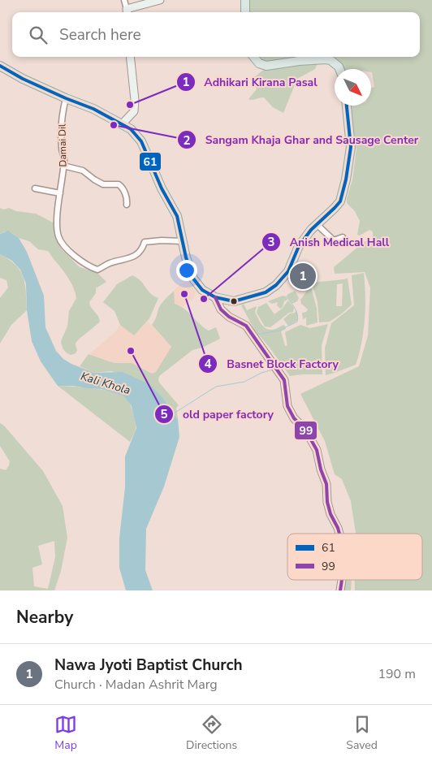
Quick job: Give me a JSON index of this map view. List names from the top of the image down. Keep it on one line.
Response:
{"streets":{"street":["Damai Dil"]},"water":["Kali Khola"],"places":["Adhikari Kirana Pasal","Sangam Khaja Ghar and Sausage Center","Basnet Block Factory","Anish Medical Hall","old paper factory"],"lines":["transit line 61","transit line 99"],"legend":["61","99"],"north":"bottom right","page":{"search":"Search here","pins":"1","heading":"Nearby","list":[{"mark":"1","name":"Nawa Jyoti Baptist Church","note":"Church · Madan Ashrit Marg","value":"190 m"}],"nav":["Map","Directions","Saved"]}}
